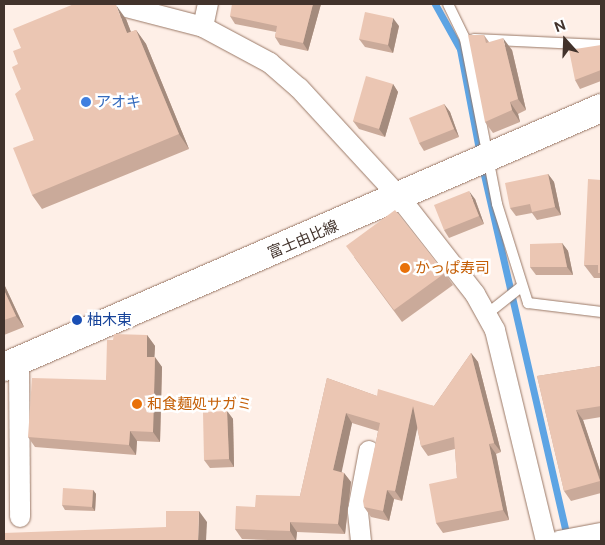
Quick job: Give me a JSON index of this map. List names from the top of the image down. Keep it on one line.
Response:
{"streets":{"main road":["富士由比線"]},"places":["アオキ","かっぱ寿司","柚木東","和食麺処サガミ"],"north":"top"}
